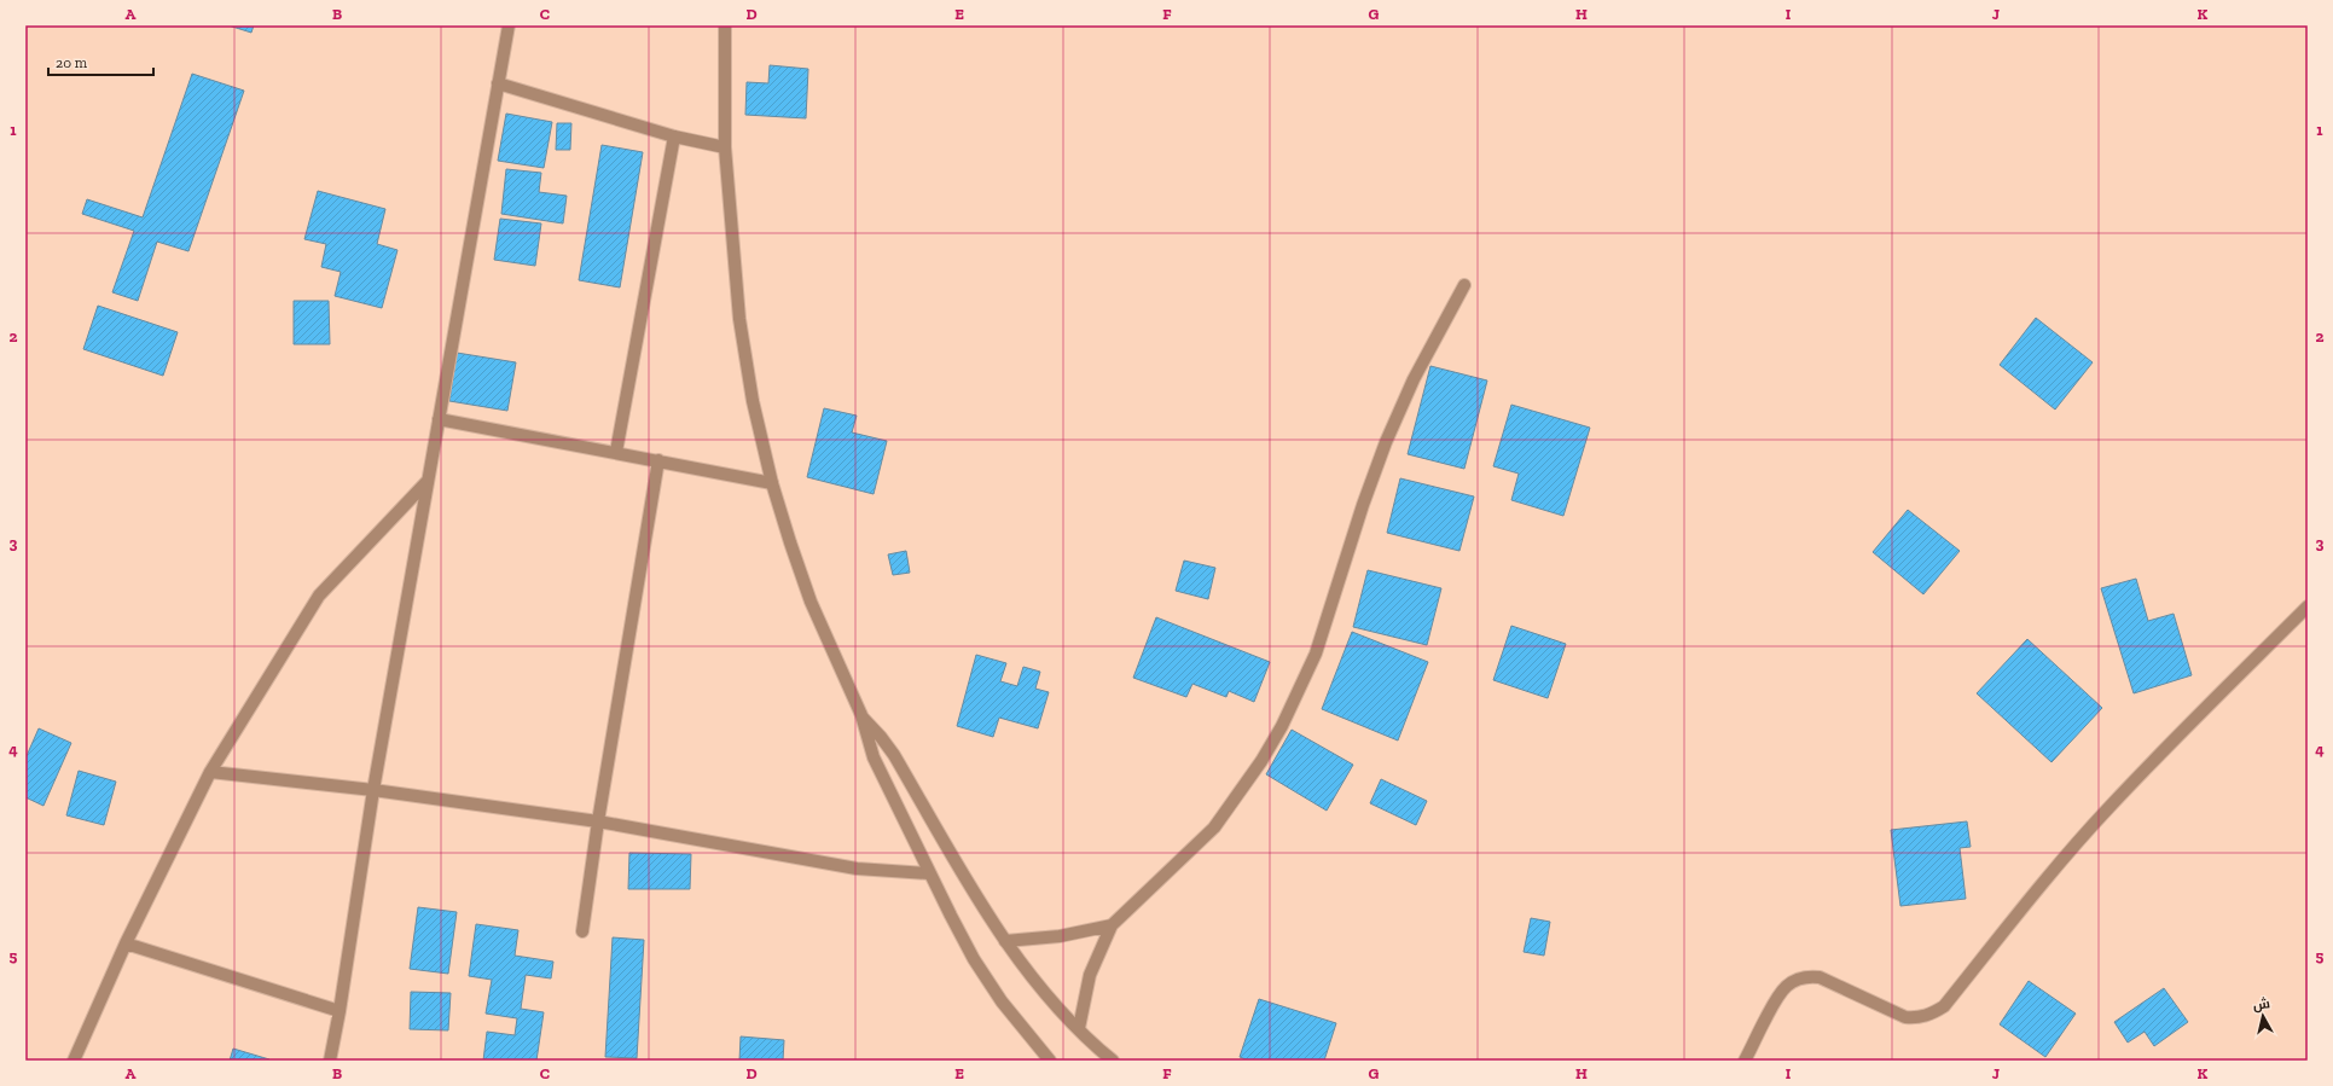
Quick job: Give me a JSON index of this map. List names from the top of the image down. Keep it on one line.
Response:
{"scale_bar":"20 m","north":"top","grid":{"columns":["A","B","C","D","E","F","G","H","I","J","K"],"rows":["1","2","3","4","5"]}}
